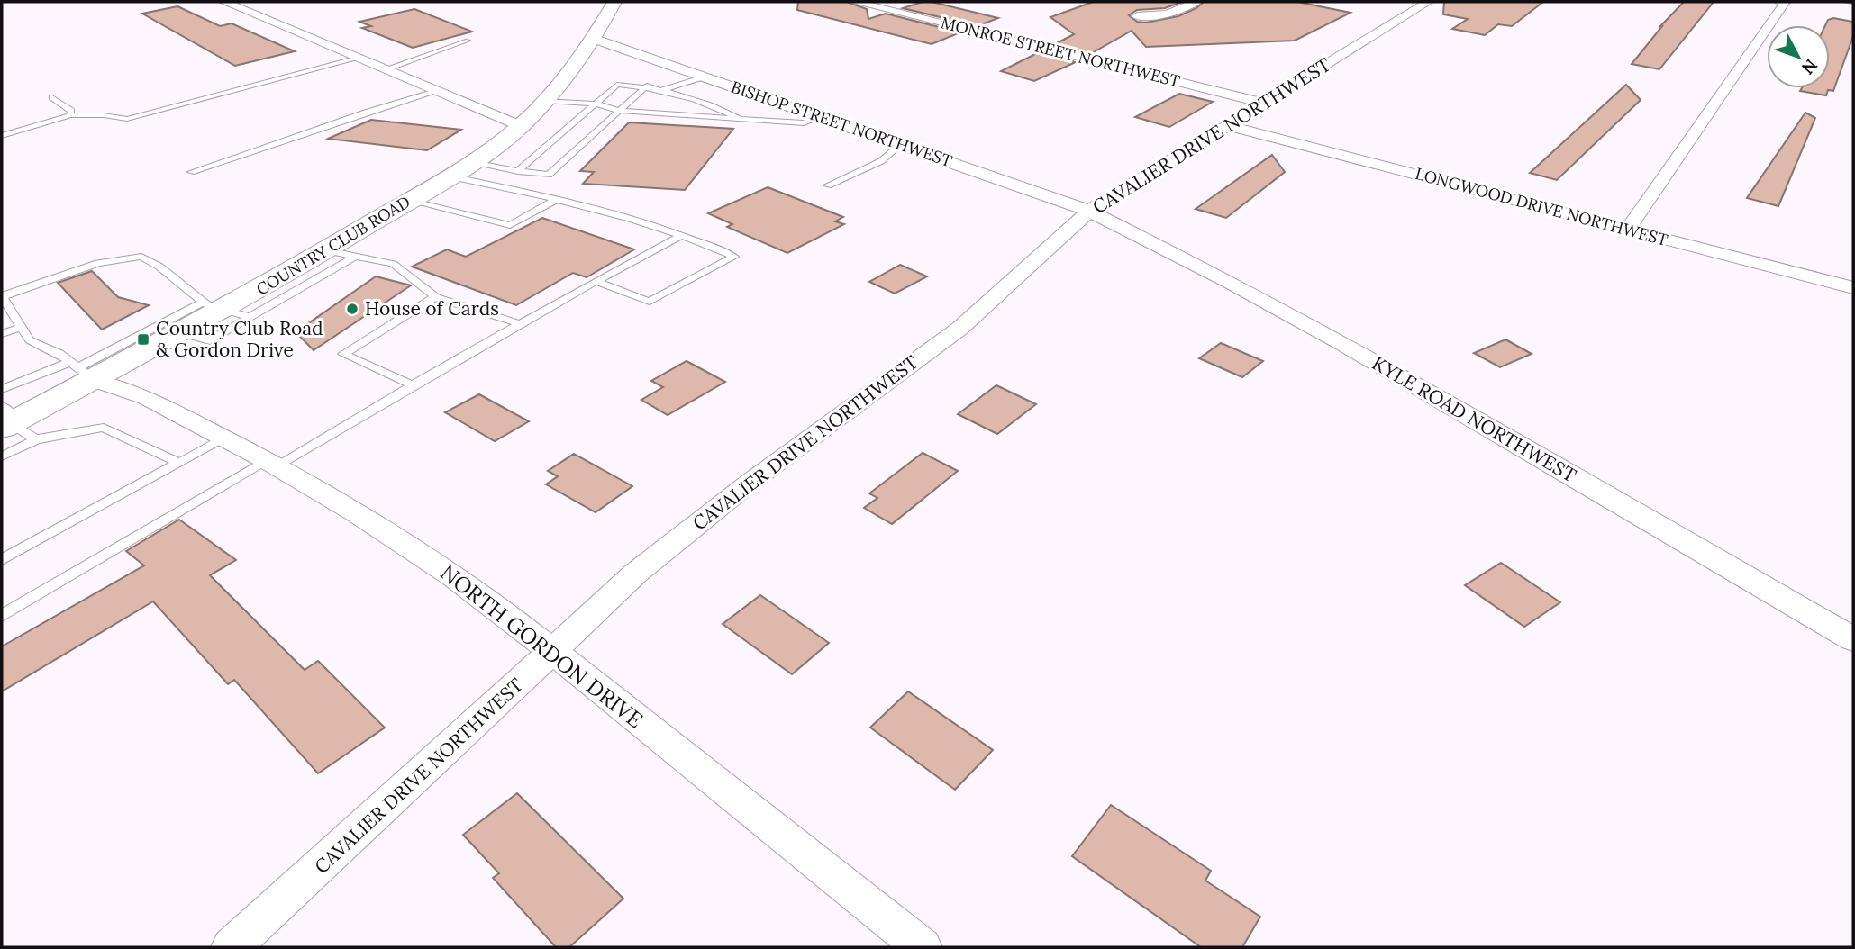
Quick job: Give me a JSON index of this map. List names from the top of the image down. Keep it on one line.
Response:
{"streets":{"main road":["COUNTRY CLUB ROAD"],"street":["MONROE STREET NORTHWEST","BISHOP STREET NORTHWEST","CAVALIER DRIVE NORTHWEST","LONGWOOD DRIVE NORTHWEST","KYLE ROAD NORTHWEST","NORTH GORDON DRIVE"]},"crossings":[["MONROE STREET NORTHWEST","CAVALIER DRIVE NORTHWEST"],["BISHOP STREET NORTHWEST","CAVALIER DRIVE NORTHWEST"],["BISHOP STREET NORTHWEST","COUNTRY CLUB ROAD"],["BISHOP STREET NORTHWEST","KYLE ROAD NORTHWEST"],["CAVALIER DRIVE NORTHWEST","LONGWOOD DRIVE NORTHWEST"],["CAVALIER DRIVE NORTHWEST","KYLE ROAD NORTHWEST"],["CAVALIER DRIVE NORTHWEST","NORTH GORDON DRIVE"],["COUNTRY CLUB ROAD","NORTH GORDON DRIVE"]],"places":{"other":["House of Cards"],"transit":["Country Club Road & Gordon Drive"]},"north":"bottom right"}
